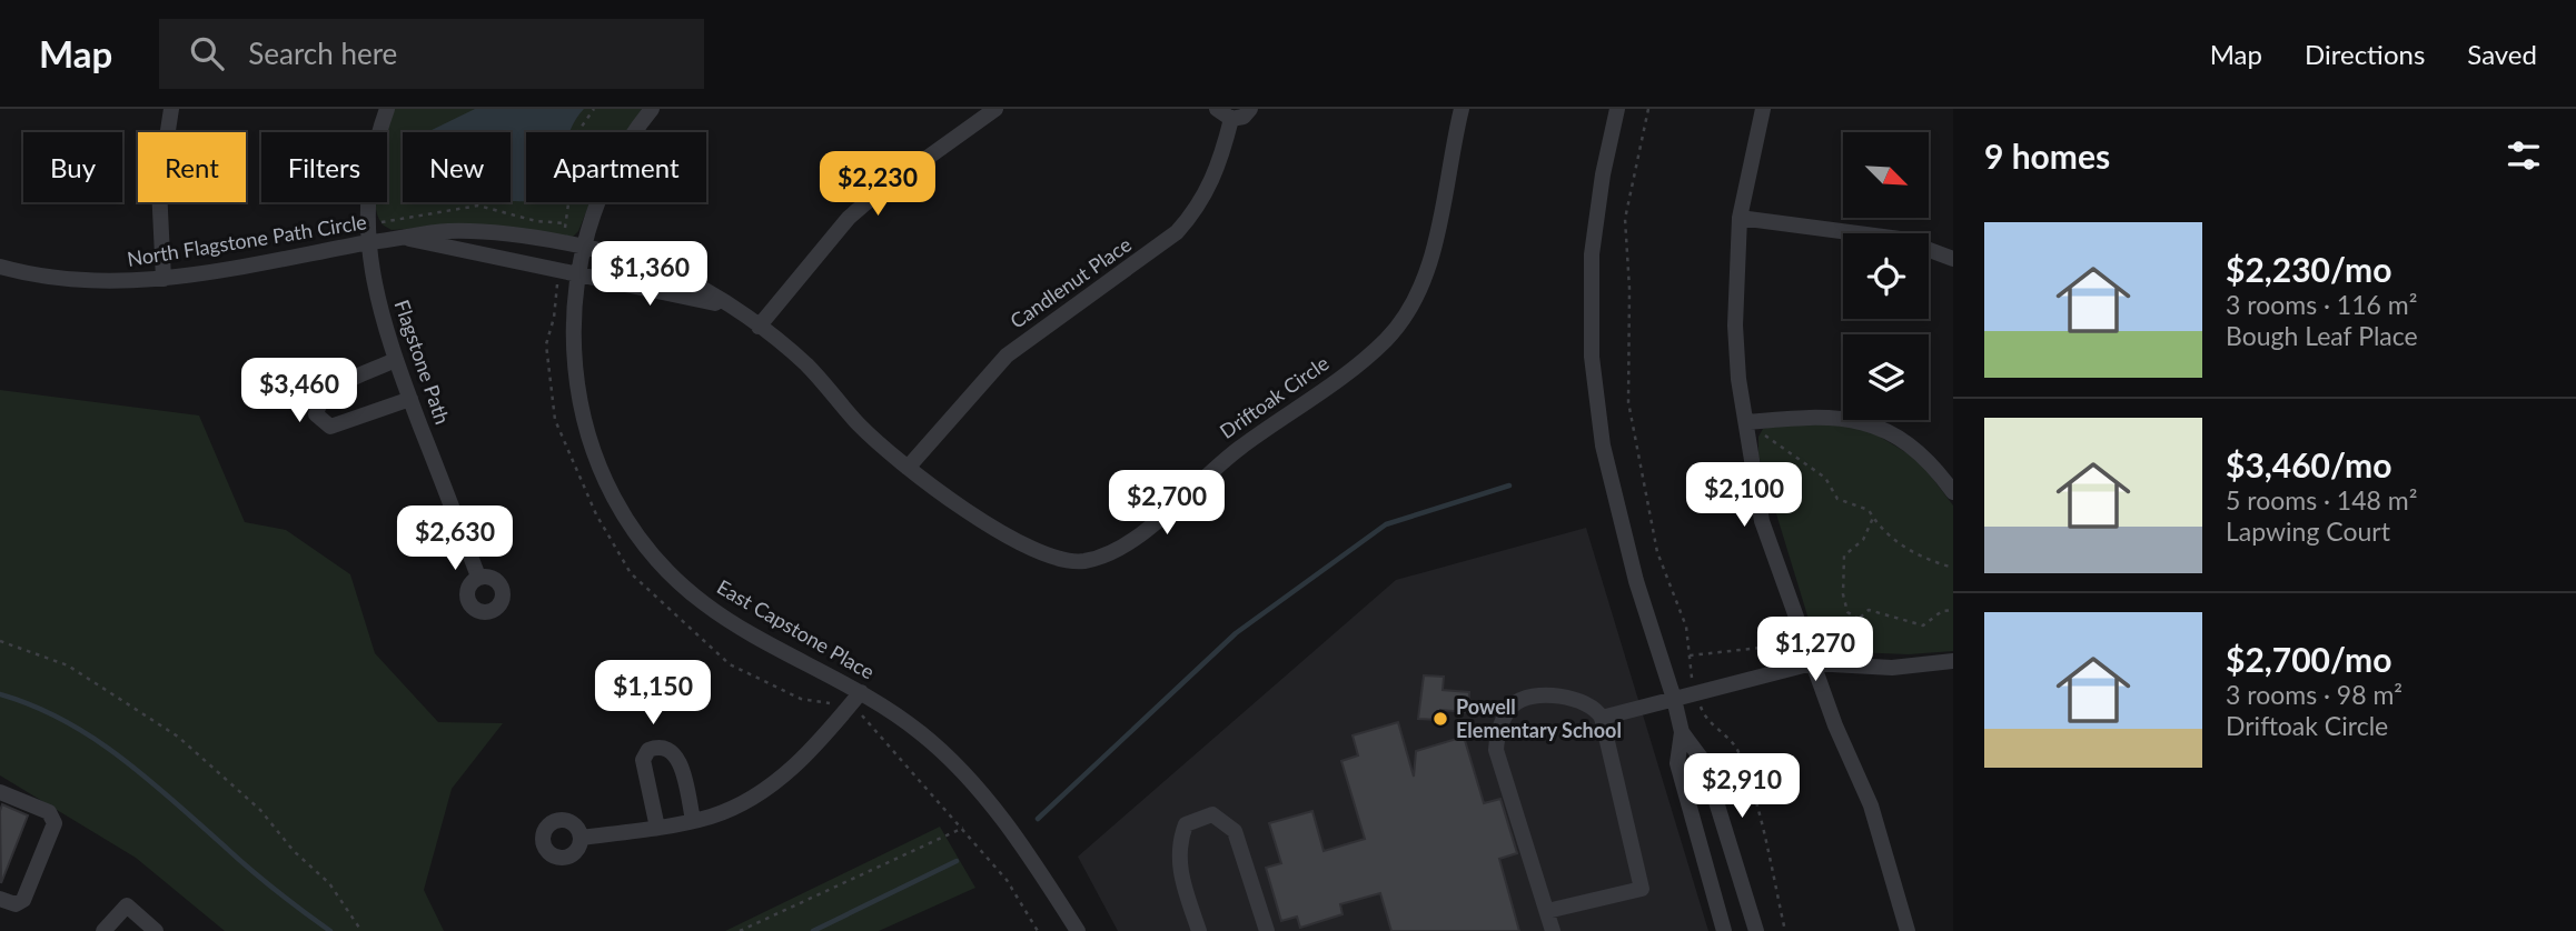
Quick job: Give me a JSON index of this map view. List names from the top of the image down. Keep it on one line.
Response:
{"streets":{"street":["North Flagstone Path Circle","Candlenut Place","Flagstone Path","Driftoak Circle","East Capstone Place"]},"crossings":[["North Flagstone Path Circle","Flagstone Path"],["North Flagstone Path Circle","Driftoak Circle"],["North Flagstone Path Circle","East Capstone Place"],["Candlenut Place","Driftoak Circle"],["Driftoak Circle","East Capstone Place"]],"places":["Powell Elementary School"],"north":"bottom right","page":{"header":"Map","search":"Search here","nav":["Map","Directions","Saved"],"heading":"9 homes","chip":["Buy","Rent","Filters","New","Apartment"],"price":["$2,230","$1,360","$3,460","$2,100","$2,700","$2,630","$1,270","$1,150","$2,910"],"list":[{"name":"$2,230/mo","note":"3 rooms · 116 m² · Bough Leaf Place"},{"name":"$3,460/mo","note":"5 rooms · 148 m² · Lapwing Court"},{"name":"$2,700/mo","note":"3 rooms · 98 m² · Driftoak Circle"}]}}
